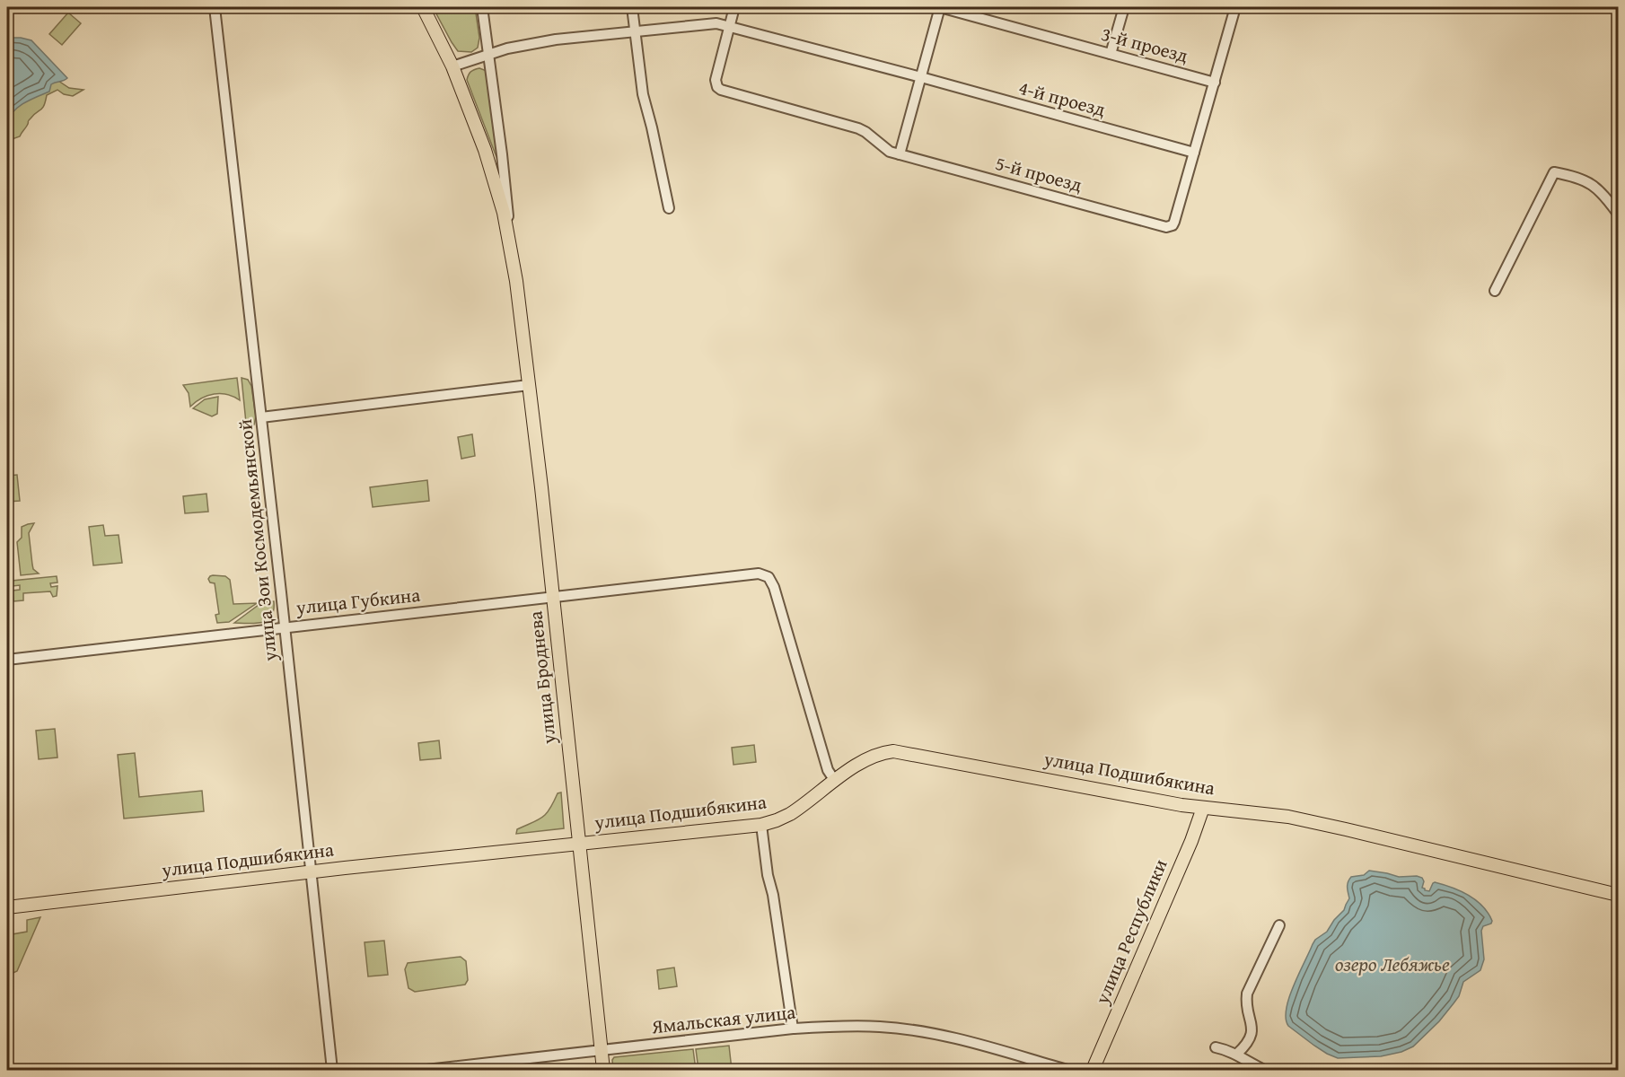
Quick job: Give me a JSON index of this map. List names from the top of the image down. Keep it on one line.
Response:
{"streets":{"main road":["улица Броднева","улица Подшибякина","улица Республики"],"street":["3-й проезд","4-й проезд","5-й проезд","улица Зои Космодемьянской","улица Губкина","Ямальская улица"]},"crossings":[["4-й проезд","5-й проезд"],["4-й проезд","улица Броднева"],["улица Зои Космодемьянской","улица Губкина"],["улица Зои Космодемьянской","улица Подшибякина"],["улица Губкина","улица Броднева"],["улица Губкина","улица Подшибякина"],["улица Броднева","улица Подшибякина"],["улица Броднева","Ямальская улица"],["улица Подшибякина","улица Республики"]],"water":["озеро Лебяжье"]}
